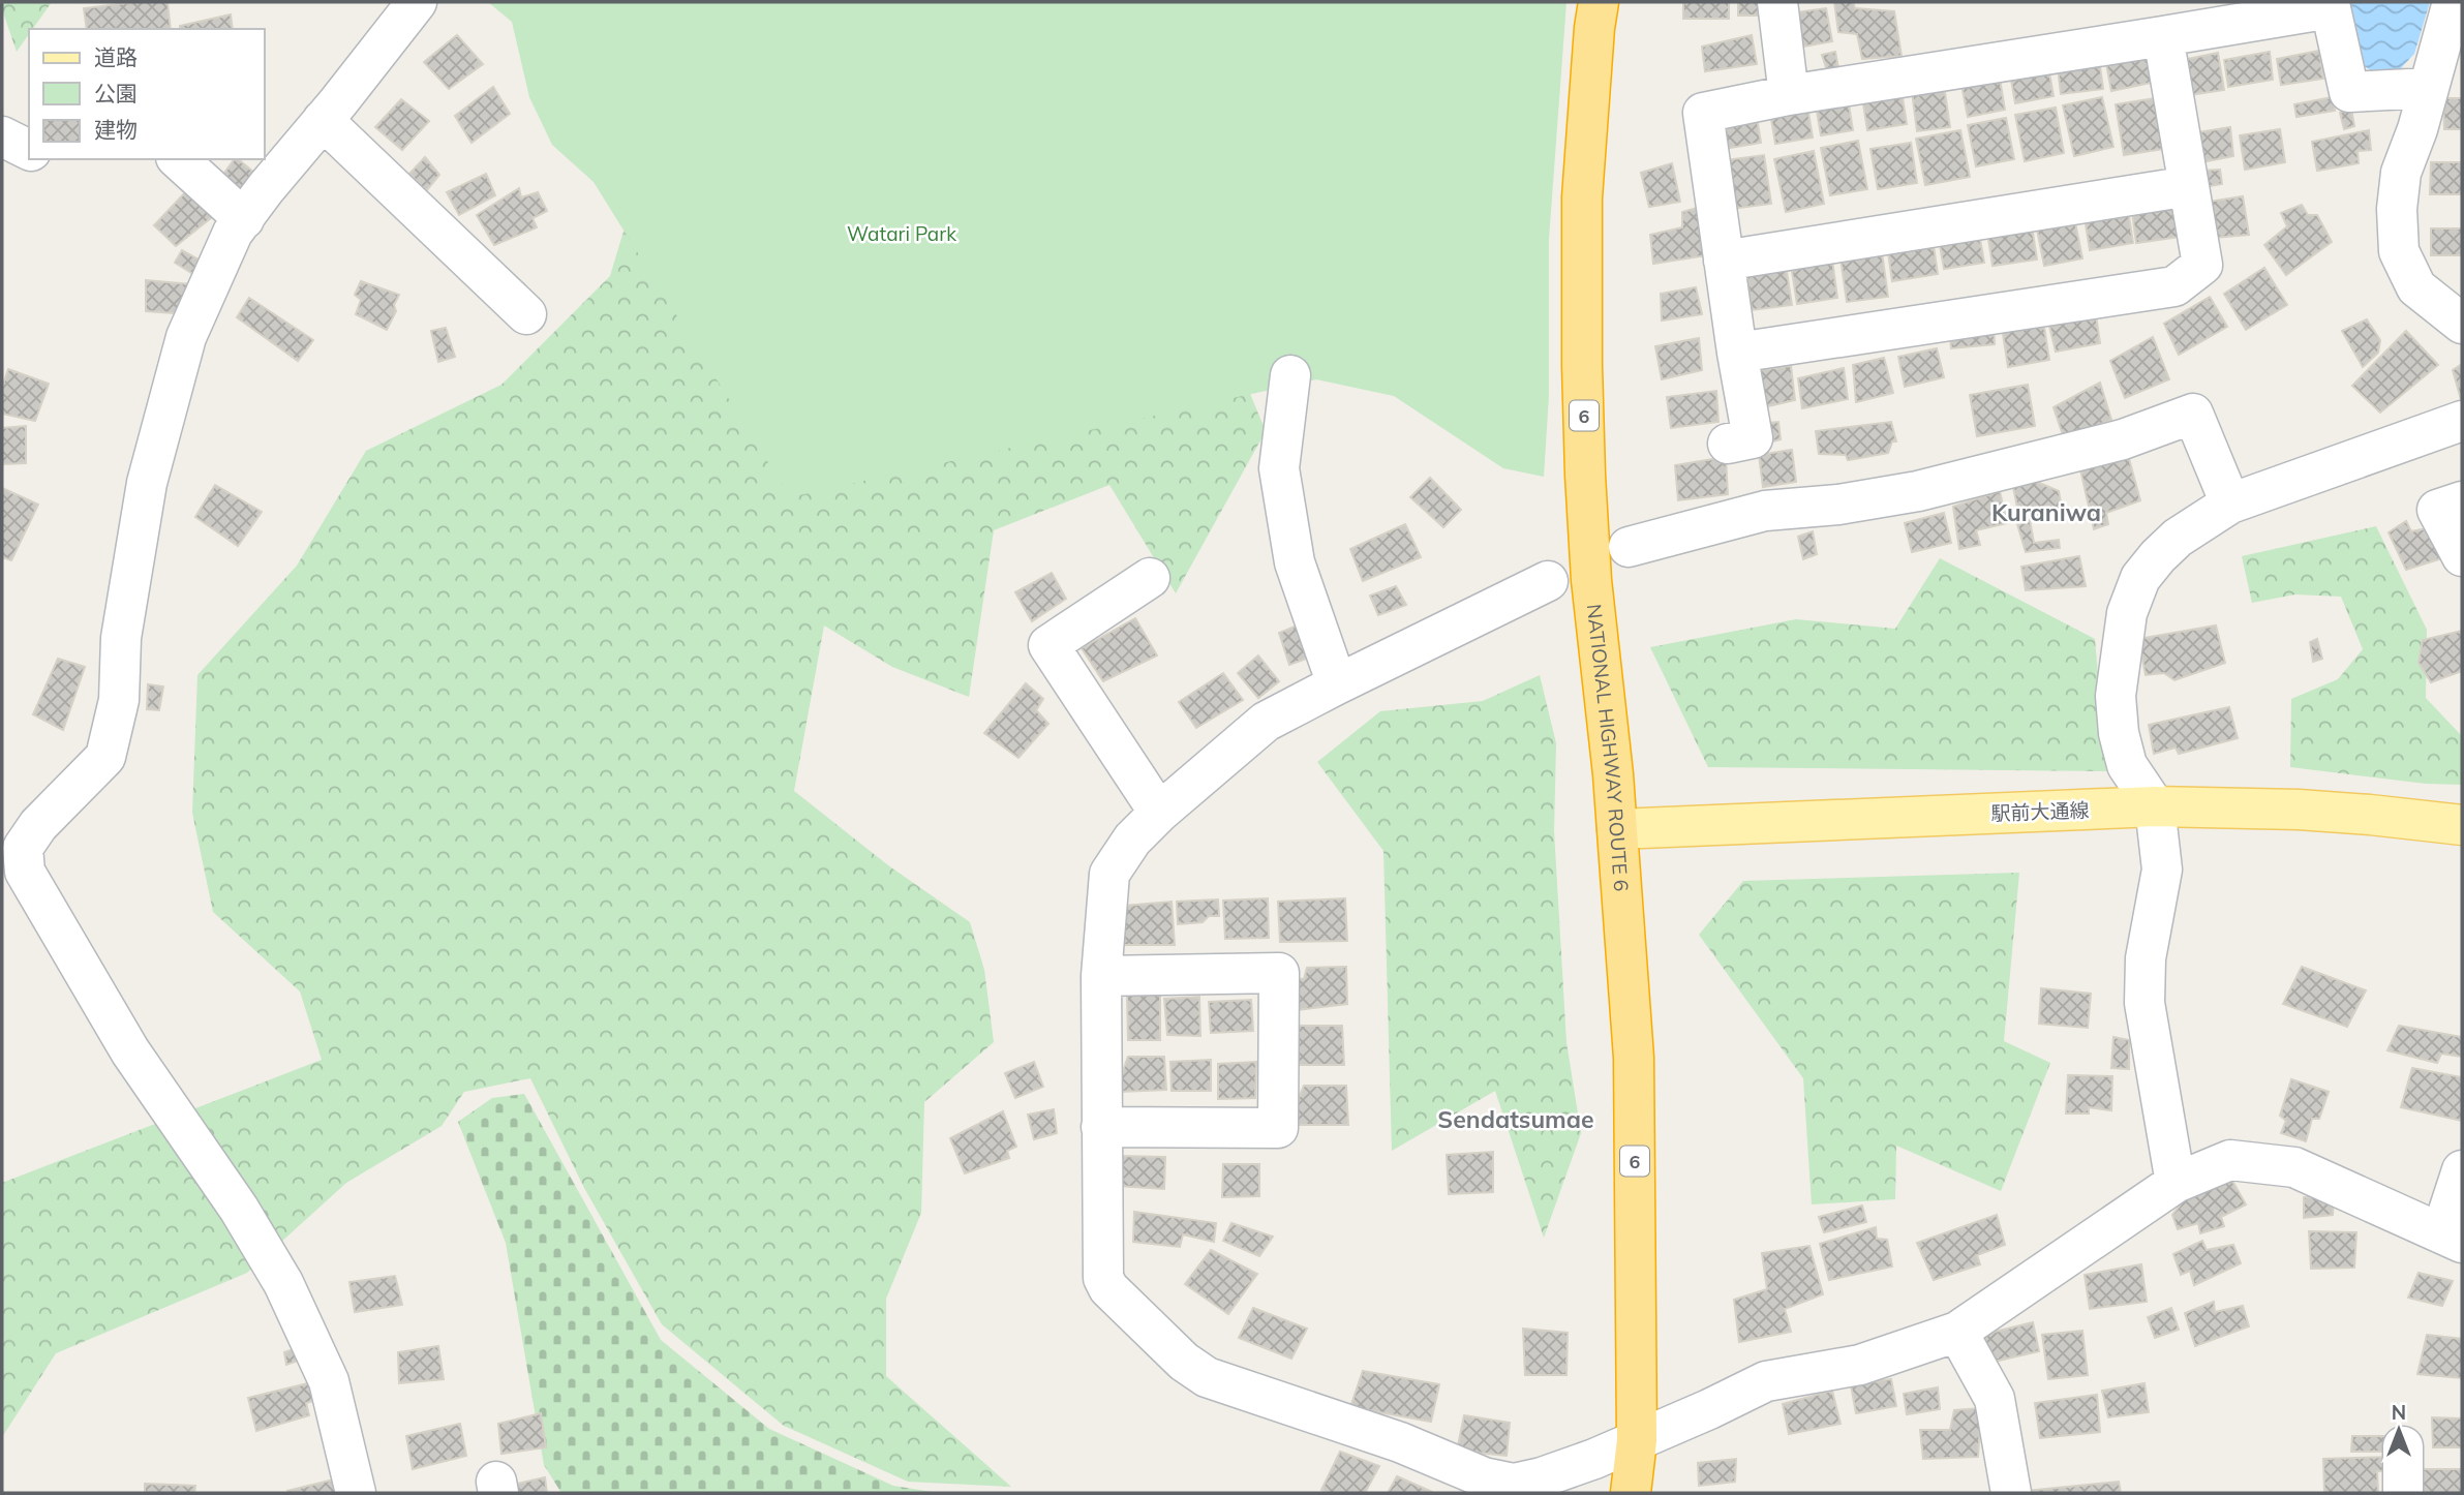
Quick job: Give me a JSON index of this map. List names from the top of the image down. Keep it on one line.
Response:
{"streets":{"highway":["6","NATIONAL HIGHWAY ROUTE 6"],"main road":["駅前大通線"]},"crossings":[["NATIONAL HIGHWAY ROUTE 6","駅前大通線"]],"districts":["Kuraniwa","Sendatsumae"],"parks":["Watari Park"],"legend":["道路","公園","建物"],"north":"top"}
